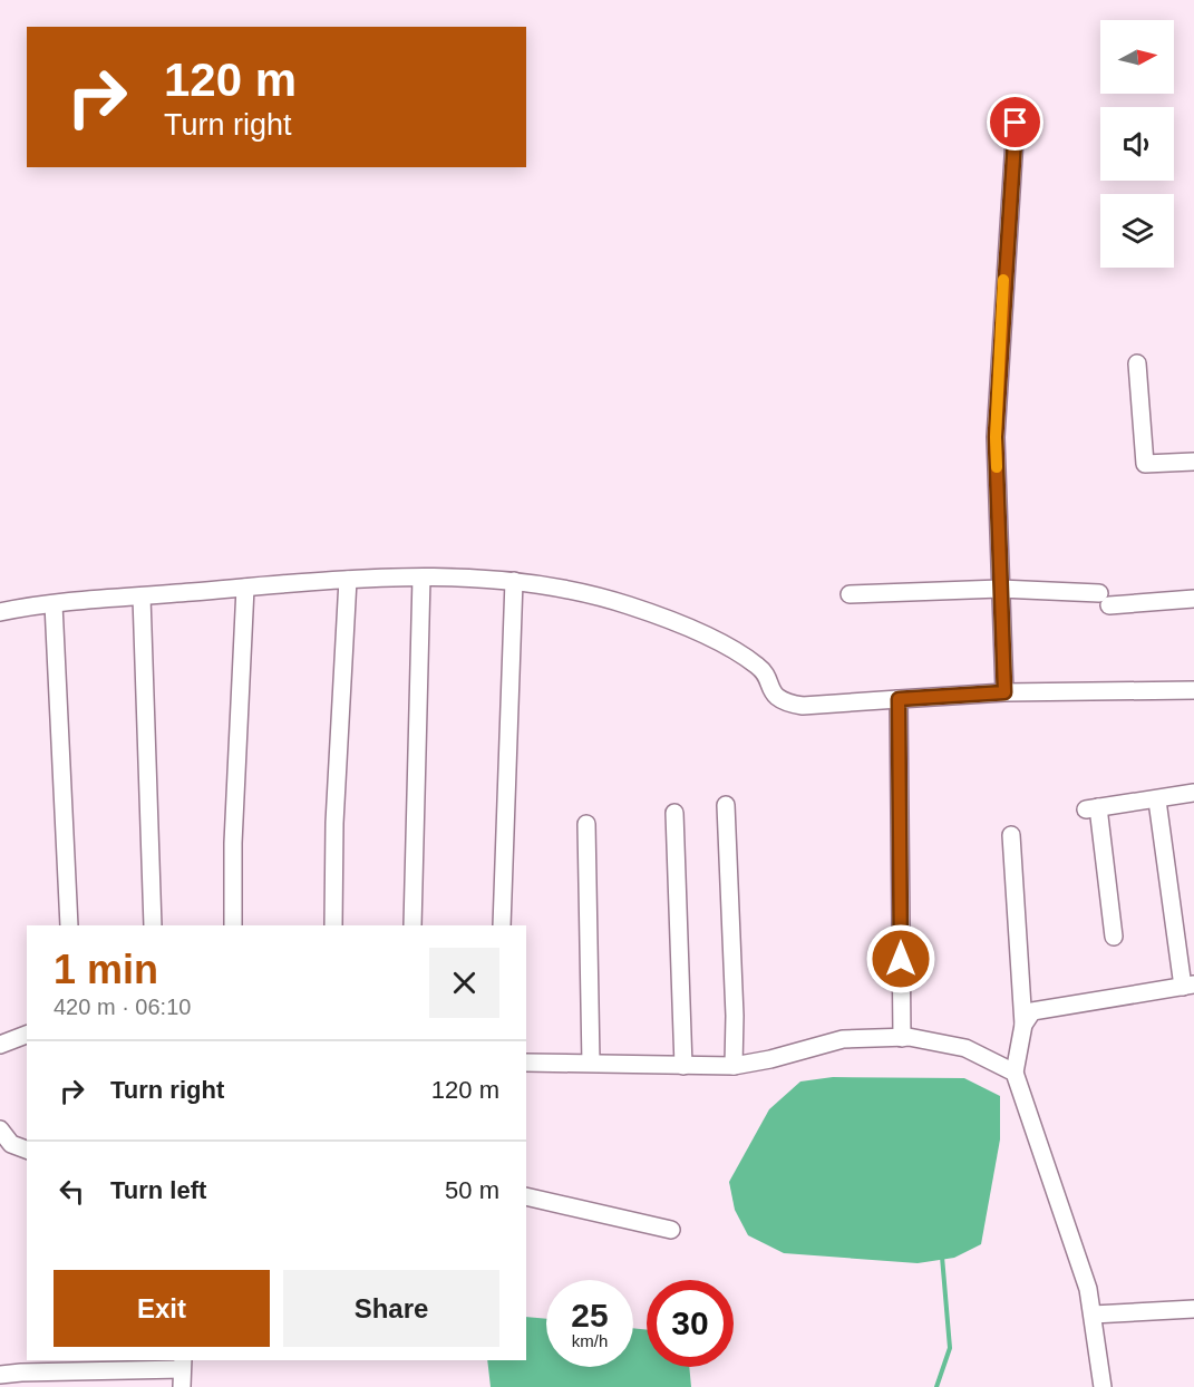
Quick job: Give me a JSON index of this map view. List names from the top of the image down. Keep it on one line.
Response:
{"north":"right","page":{"turn":["120 m","Turn right"],"heading":["1 min","420 m · 06:10"],"list":[{"name":"Turn right","value":"120 m"},{"name":"Turn left","value":"50 m"}],"buttons":["Exit","Share"],"speed":"25 km/h","limit":"30"}}
